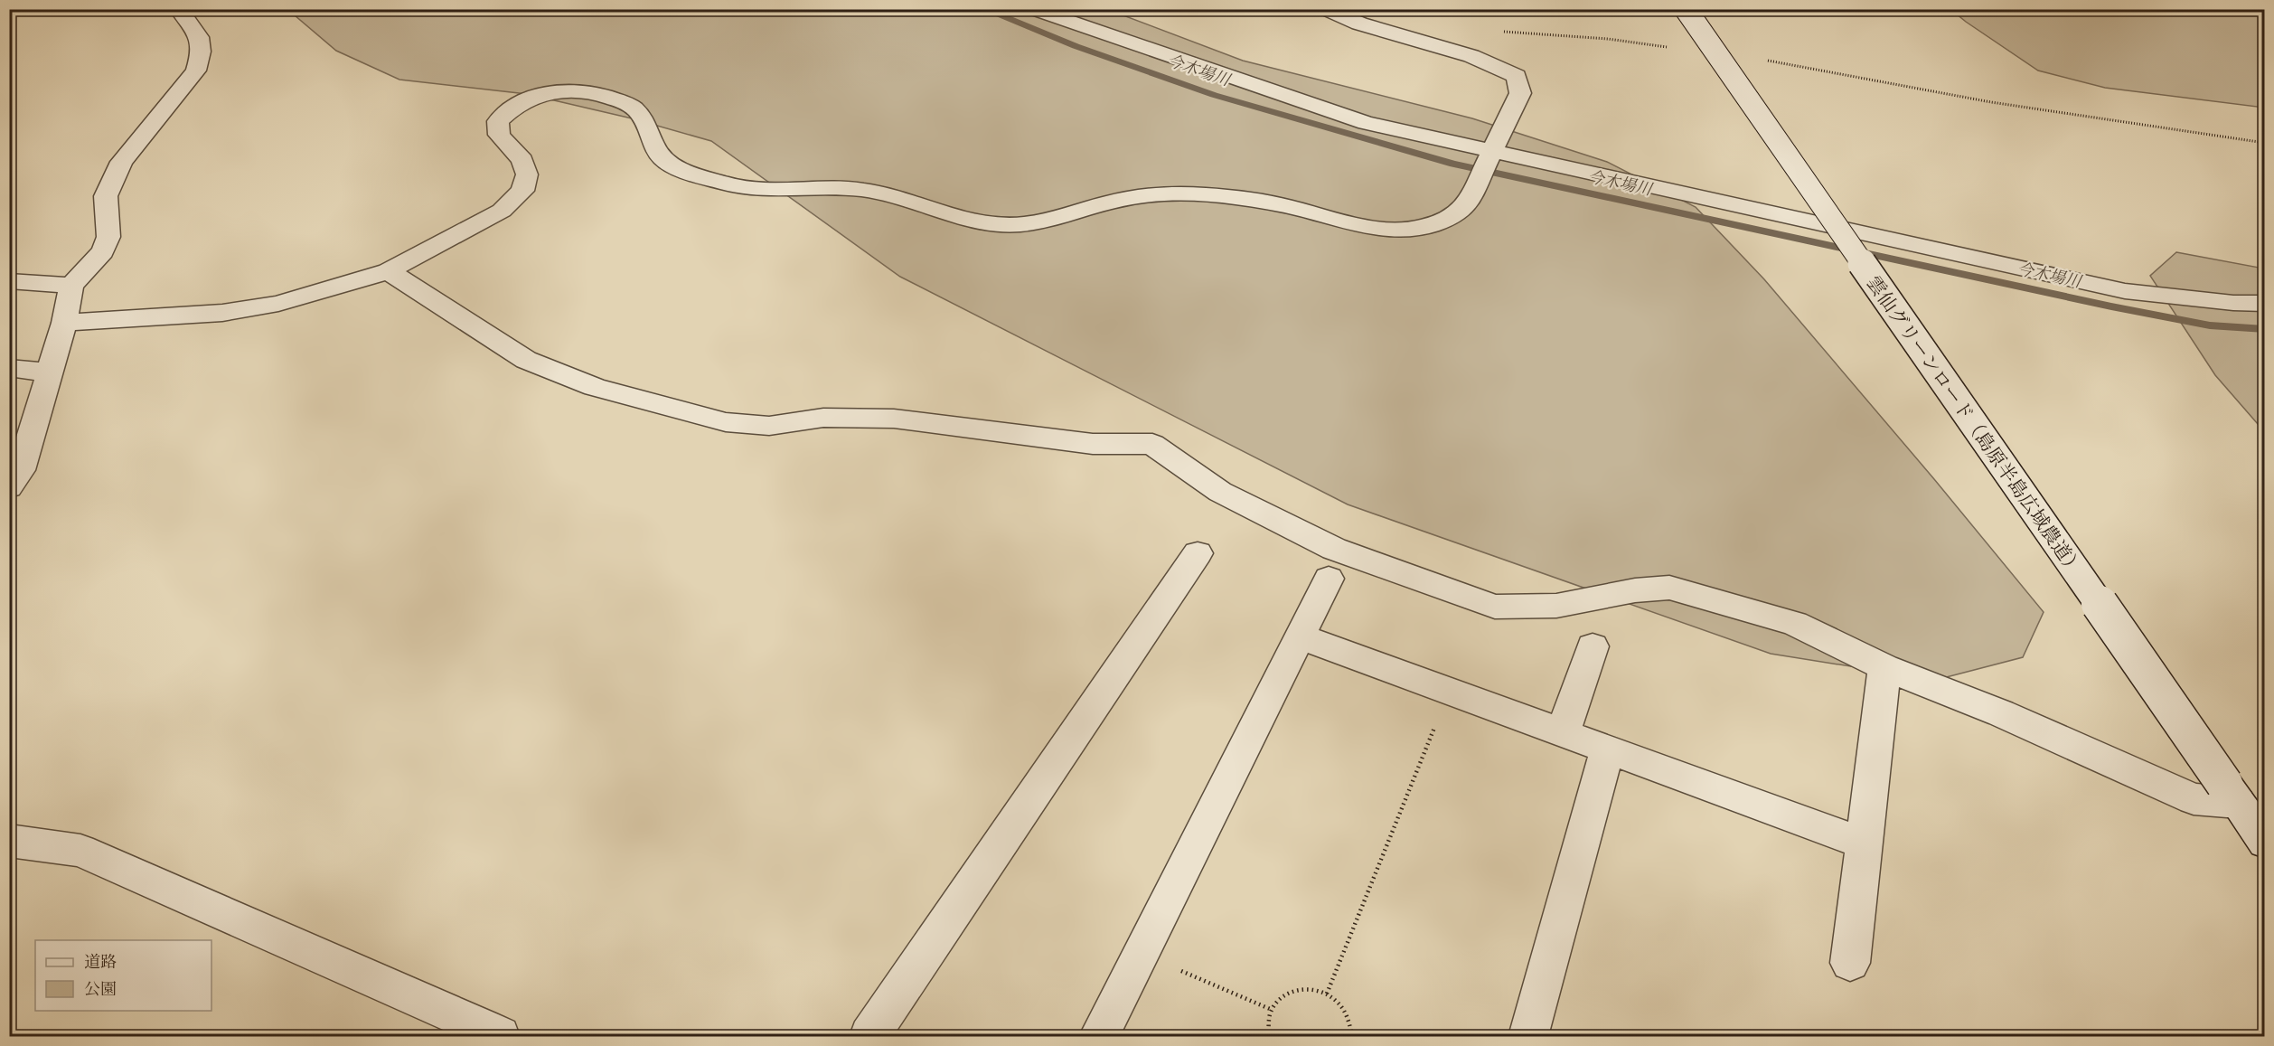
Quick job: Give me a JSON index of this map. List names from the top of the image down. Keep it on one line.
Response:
{"streets":{"street":["雲仙グリーンロード（島原半島広域農道）"]},"water":["今木場川"],"legend":["道路","公園"]}
